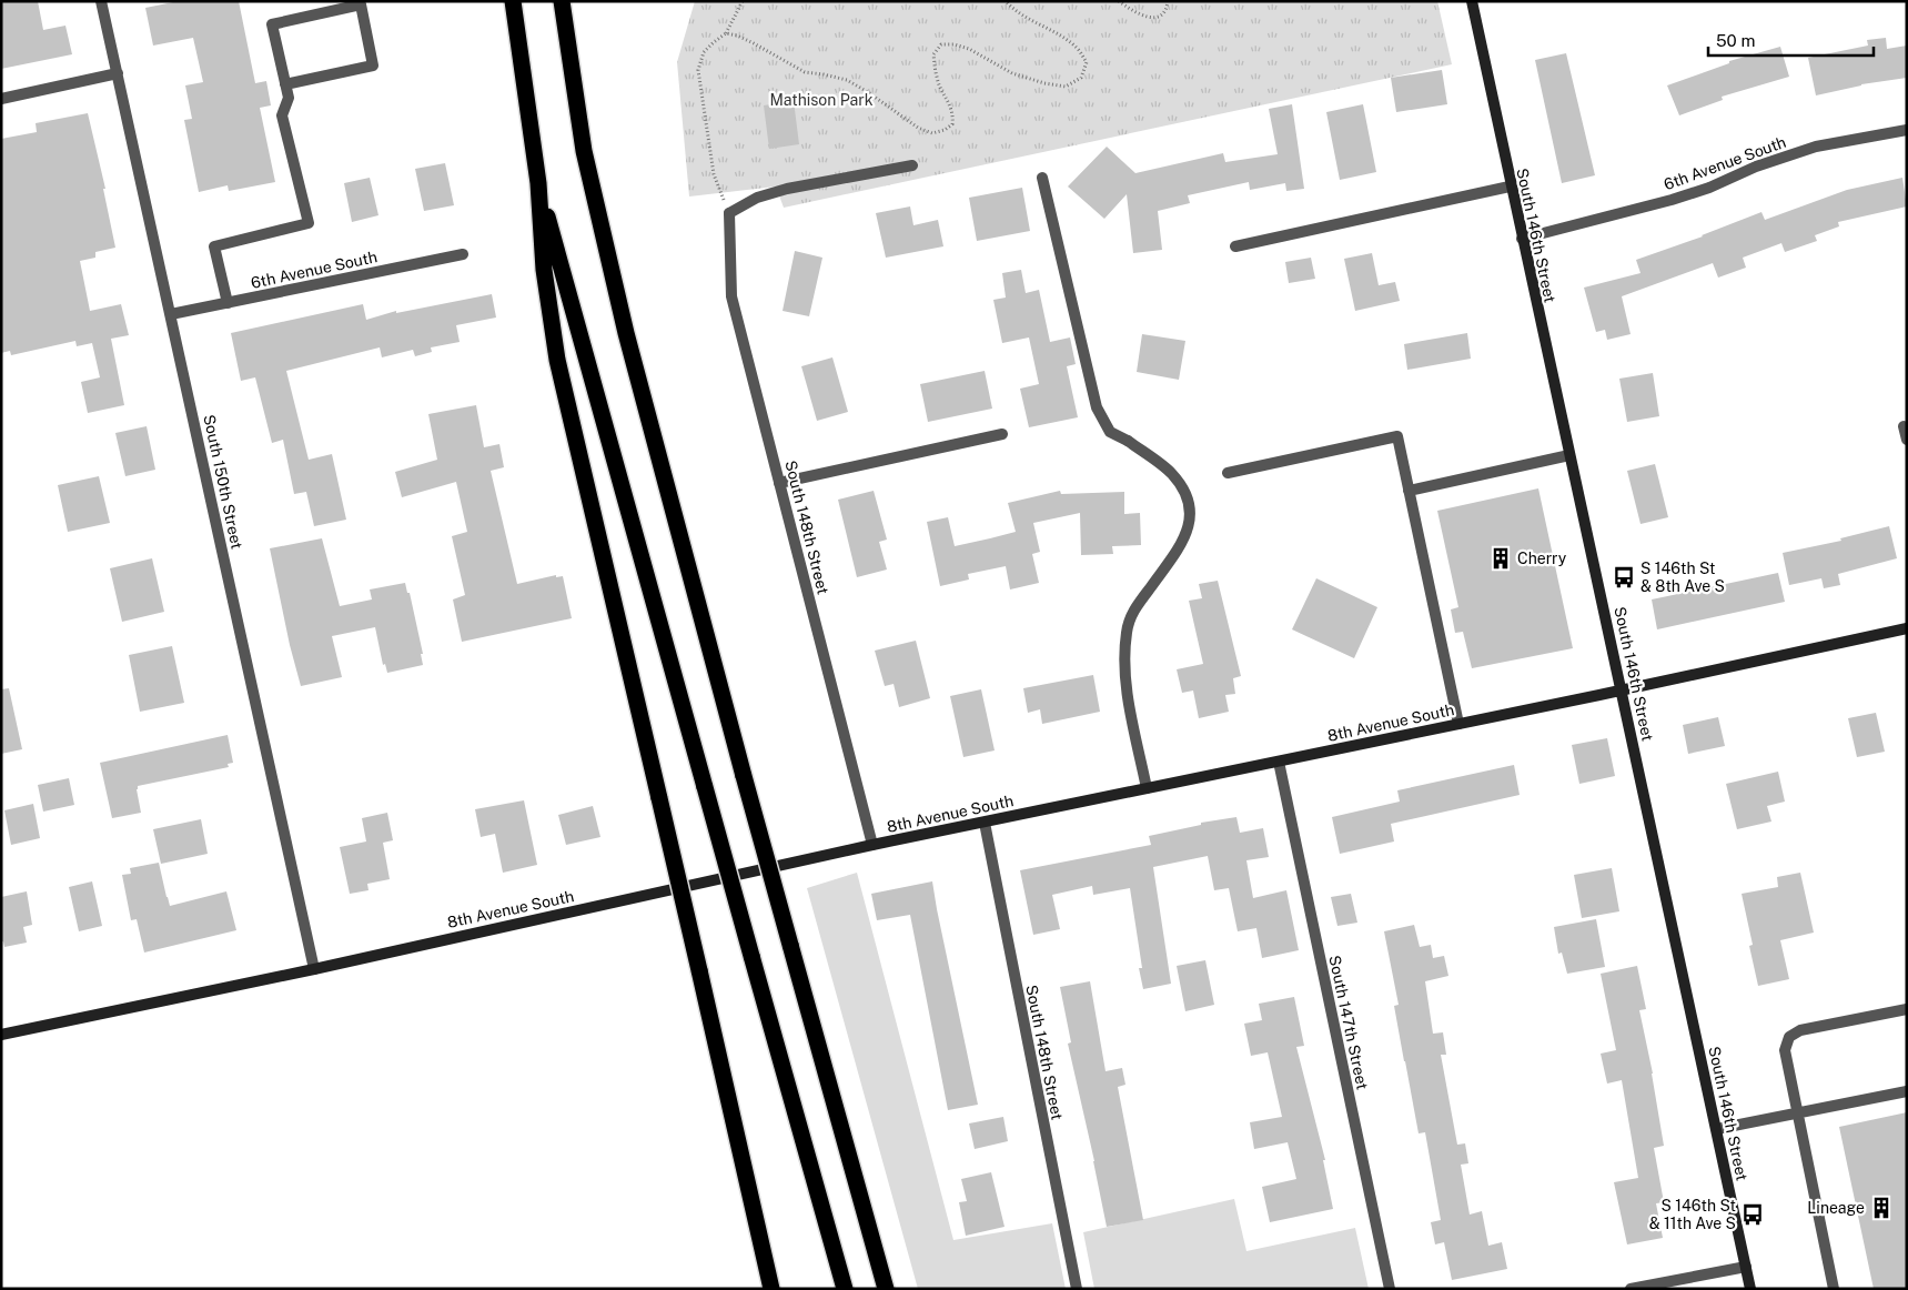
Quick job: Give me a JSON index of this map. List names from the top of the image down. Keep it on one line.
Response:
{"streets":{"street":["6th Avenue South","South 146th Street","South 150th Street","South 148th Street","8th Avenue South","South 147th Street"]},"crossings":[["6th Avenue South","South 146th Street"],["6th Avenue South","South 150th Street"],["South 146th Street","8th Avenue South"],["South 150th Street","8th Avenue South"],["South 148th Street","8th Avenue South"],["8th Avenue South","South 147th Street"]],"parks":["Mathison Park"],"places":{"building":["Cherry","Lineage"],"bus stop":["S 146th St & 8th Ave S","S 146th St & 11th Ave S"]},"scale_bar":"50 m"}
